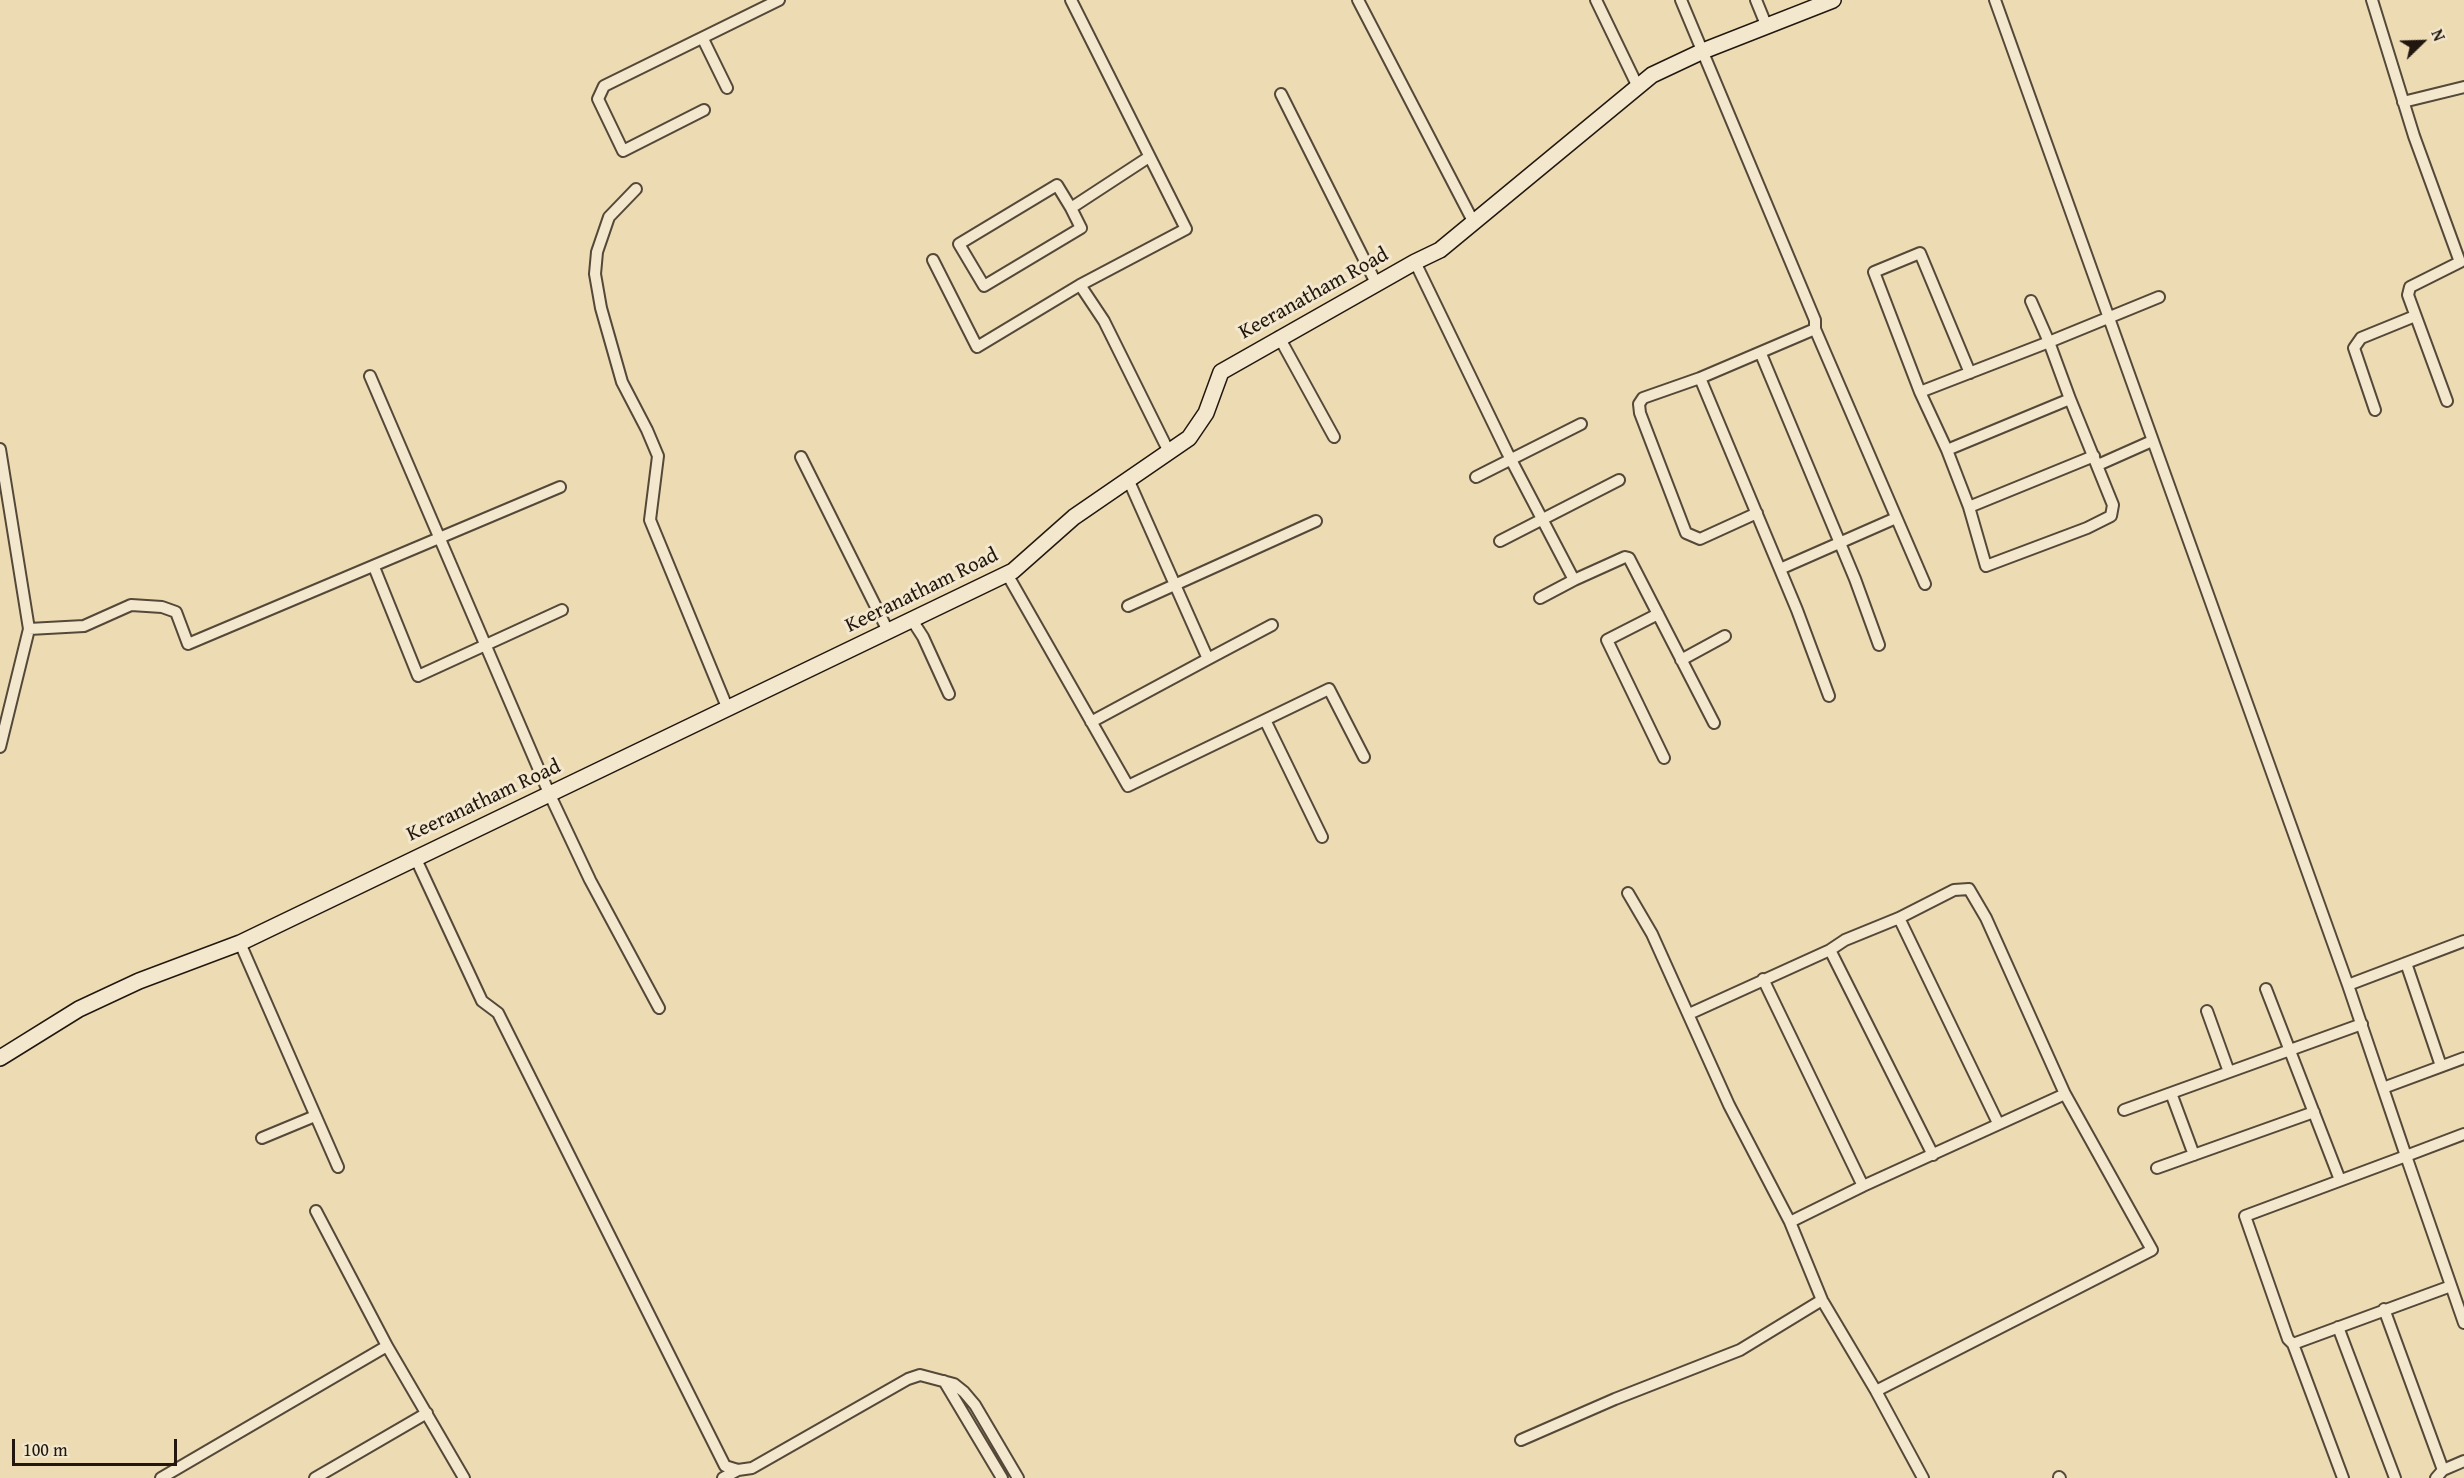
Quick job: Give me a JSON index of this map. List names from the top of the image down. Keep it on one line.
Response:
{"streets":{"street":["Keeranatham Road"]},"scale_bar":"100 m","north":"top right"}
